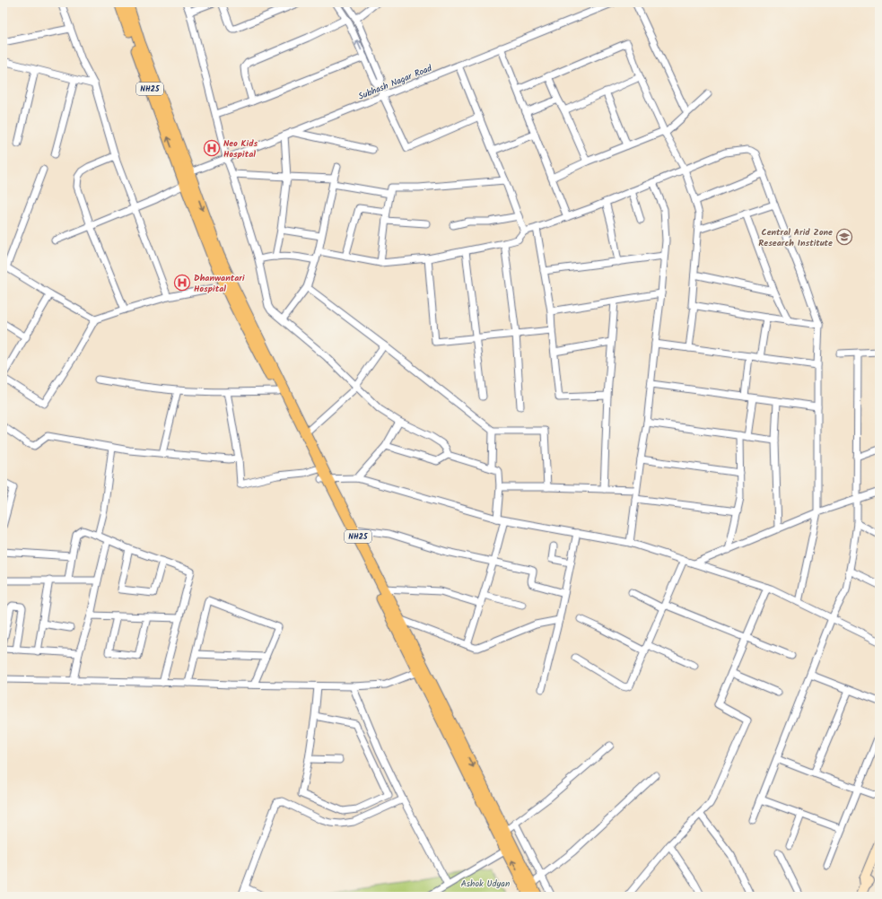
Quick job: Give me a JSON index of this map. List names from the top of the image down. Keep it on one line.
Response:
{"streets":{"main road":["NH25"],"street":["Subhash Nagar Road"]},"crossings":[["Subhash Nagar Road","NH25"]],"parks":["Ashok Udyan"],"places":{"hospital":["Neo Kids Hospital","Dhanwantari Hospital"],"school or university":["Central Arid Zone Research Institute"]}}
